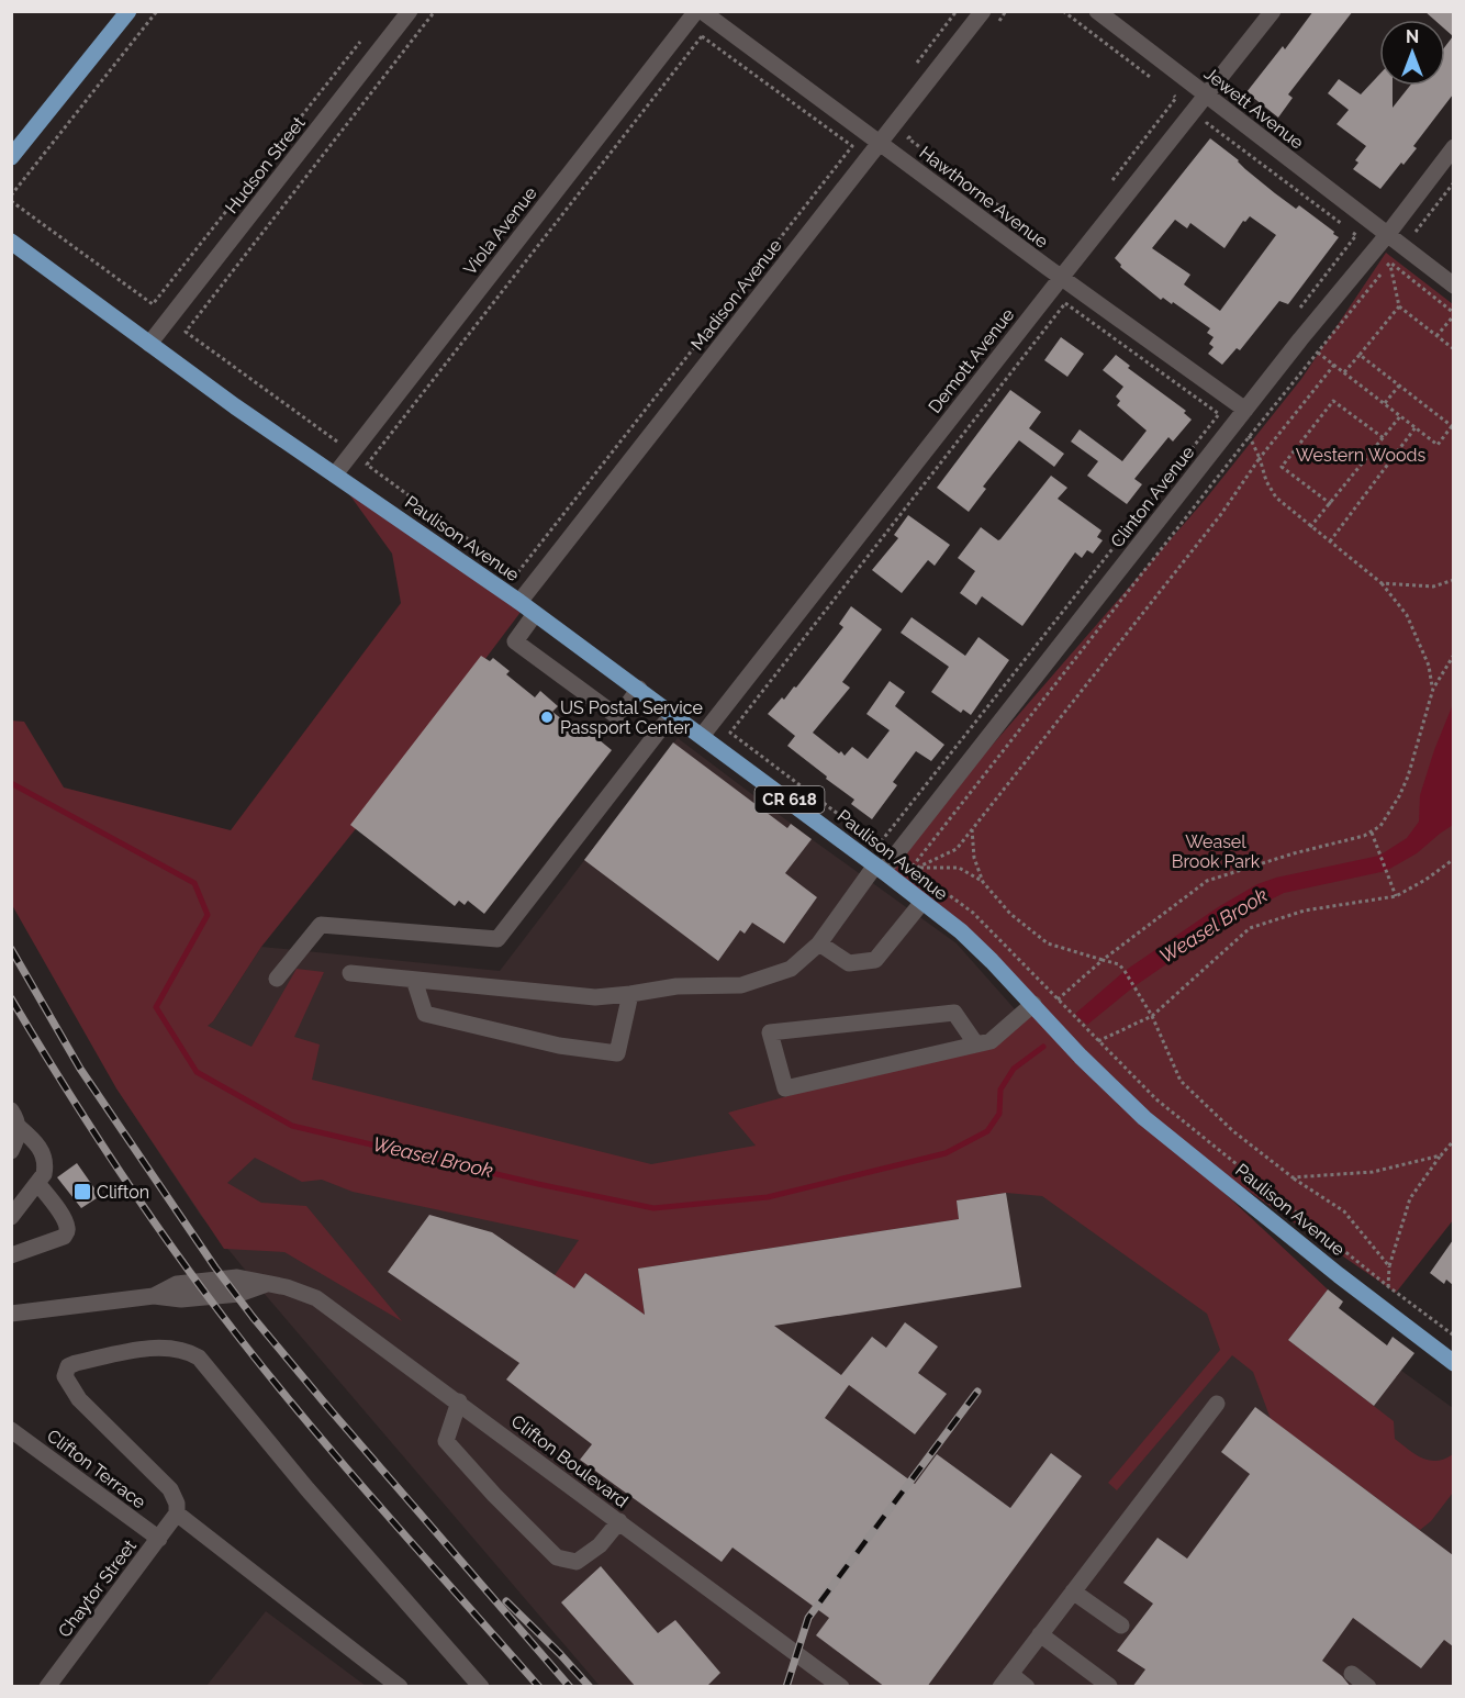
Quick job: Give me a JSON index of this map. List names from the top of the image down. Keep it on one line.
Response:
{"streets":{"main road":["Paulison Avenue","CR 618"],"street":["Jewett Avenue","Hudson Street","Hawthorne Avenue","Viola Avenue","Madison Avenue","Demott Avenue","Clinton Avenue","Clifton Boulevard","Clifton Terrace","Chaytor Street"]},"crossings":[["Jewett Avenue","Demott Avenue"],["Jewett Avenue","Clinton Avenue"],["Hudson Street","Paulison Avenue"],["Hawthorne Avenue","Madison Avenue"],["Hawthorne Avenue","Demott Avenue"],["Hawthorne Avenue","Clinton Avenue"],["Viola Avenue","Paulison Avenue"],["Madison Avenue","Paulison Avenue"],["Demott Avenue","Paulison Avenue"],["Clinton Avenue","Paulison Avenue"],["Clifton Terrace","Chaytor Street"]],"water":["Weasel Brook"],"parks":["Western Woods","Weasel Brook Park"],"places":{"other":["US Postal Service Passport Center"],"transit":["Clifton"]},"north":"top"}
